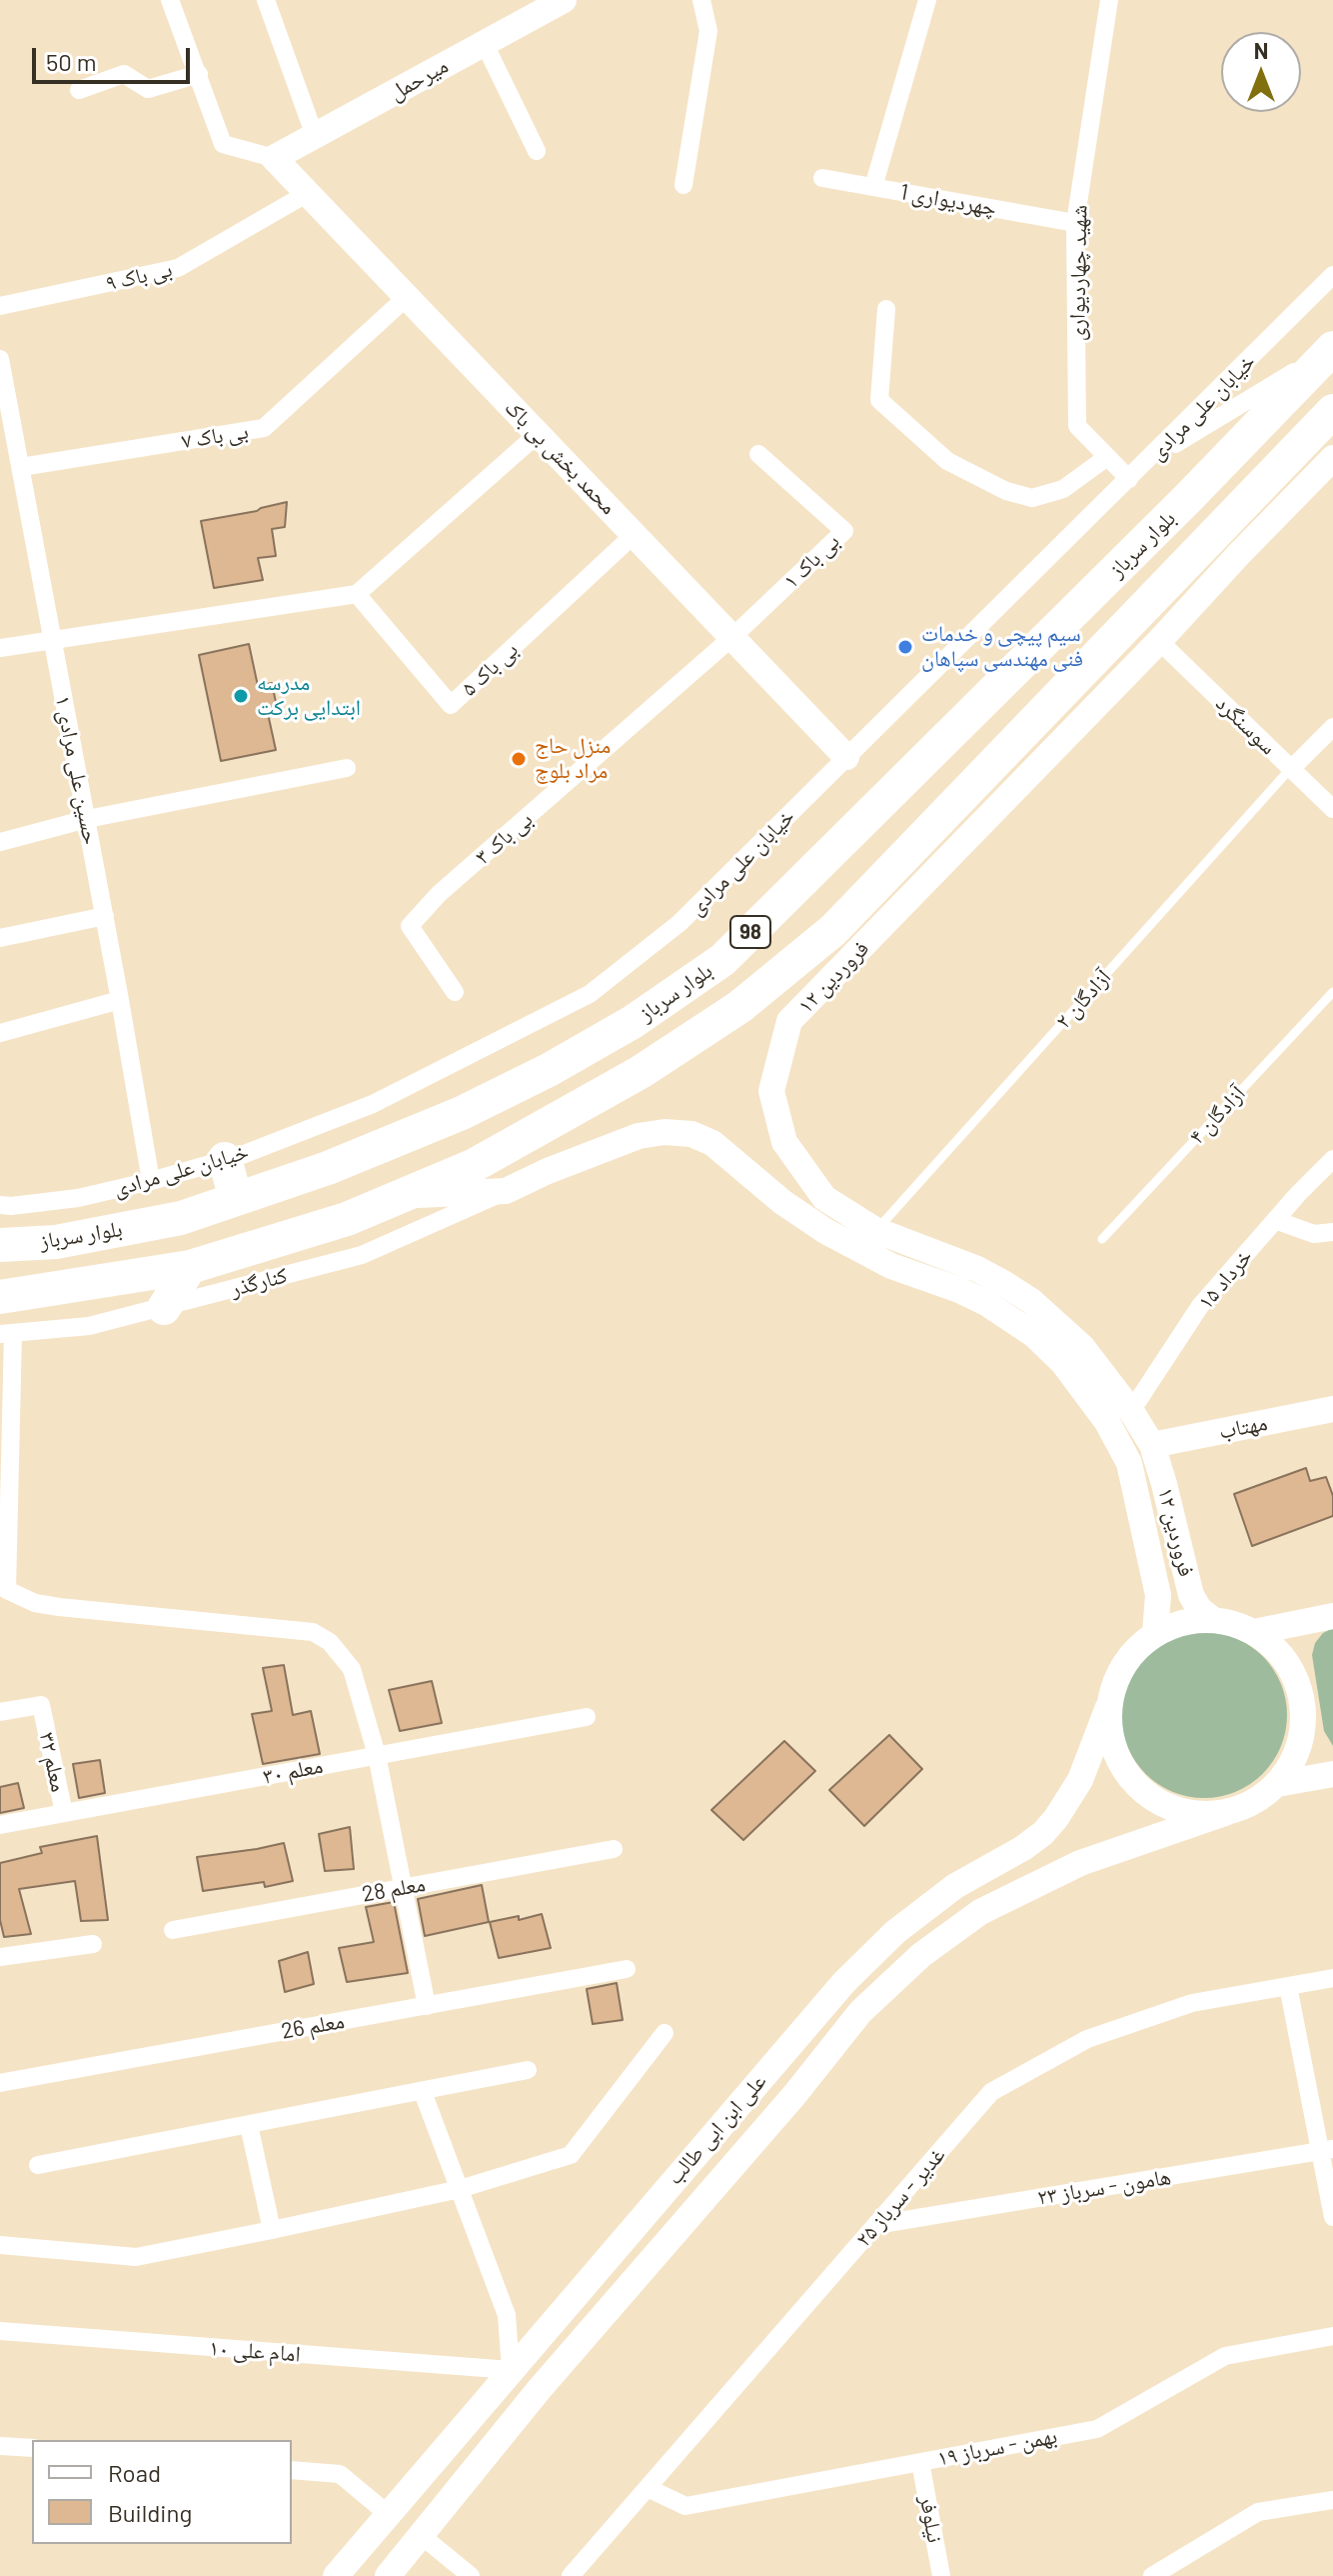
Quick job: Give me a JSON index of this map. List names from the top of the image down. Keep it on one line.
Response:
{"streets":{"highway":["بلوار سرباز","98"],"street":["میرحمل","چهردیواری 1","شهید چهاردیواری","بی باک ۹","خیابان علی مرادی","بی باک ۷","محمد بخش بی باک","بی باک ۱","بی باک ۵","سوسنگرد","حسین علی مرادی ۱","بی باک ۳","۱۲ فروردین","۱۵ خرداد","کنارگذر","مهتاب","معلم ۳۲","معلم ۳۰","معلم 28","معلم 26","علی ابن ابی طالب","هامون - سرباز ۲۳","غدیر - سرباز ۲۵","امام علی ۱۰","بهمن - سرباز ۱۹","نیلوفر"],"lane":["آزادگان ۲","آزادگان ۴"]},"crossings":[["میرحمل","محمد بخش بی باک"],["چهردیواری 1","شهید چهاردیواری"],["شهید چهاردیواری","خیابان علی مرادی"],["بی باک ۹","محمد بخش بی باک"],["خیابان علی مرادی","محمد بخش بی باک"],["خیابان علی مرادی","حسین علی مرادی ۱"],["بی باک ۷","محمد بخش بی باک"],["بی باک ۷","حسین علی مرادی ۱"],["محمد بخش بی باک","بی باک ۱"],["محمد بخش بی باک","بی باک ۵"],["محمد بخش بی باک","بی باک ۳"],["بلوار سرباز","۱۲ فروردین"],["بی باک ۱","بی باک ۳"],["سوسنگرد","۱۲ فروردین"],["سوسنگرد","آزادگان ۲"],["۱۲ فروردین","آزادگان ۲"],["۱۲ فروردین","۱۵ خرداد"],["۱۲ فروردین","کنارگذر"],["۱۲ فروردین","مهتاب"],["۱۲ فروردین","علی ابن ابی طالب"],["معلم ۳۲","معلم ۳۰"],["علی ابن ابی طالب","امام علی ۱۰"],["هامون - سرباز ۲۳","غدیر - سرباز ۲۵"],["غدیر - سرباز ۲۵","بهمن - سرباز ۱۹"],["بهمن - سرباز ۱۹","نیلوفر"]],"places":["سیم پیچی و خدمات فنی مهندسی سپاهان","مدرسه ابتدایی برکت","منزل حاج مراد بلوچ"],"legend":["Road","Building"],"scale_bar":"50 m","north":"top"}
